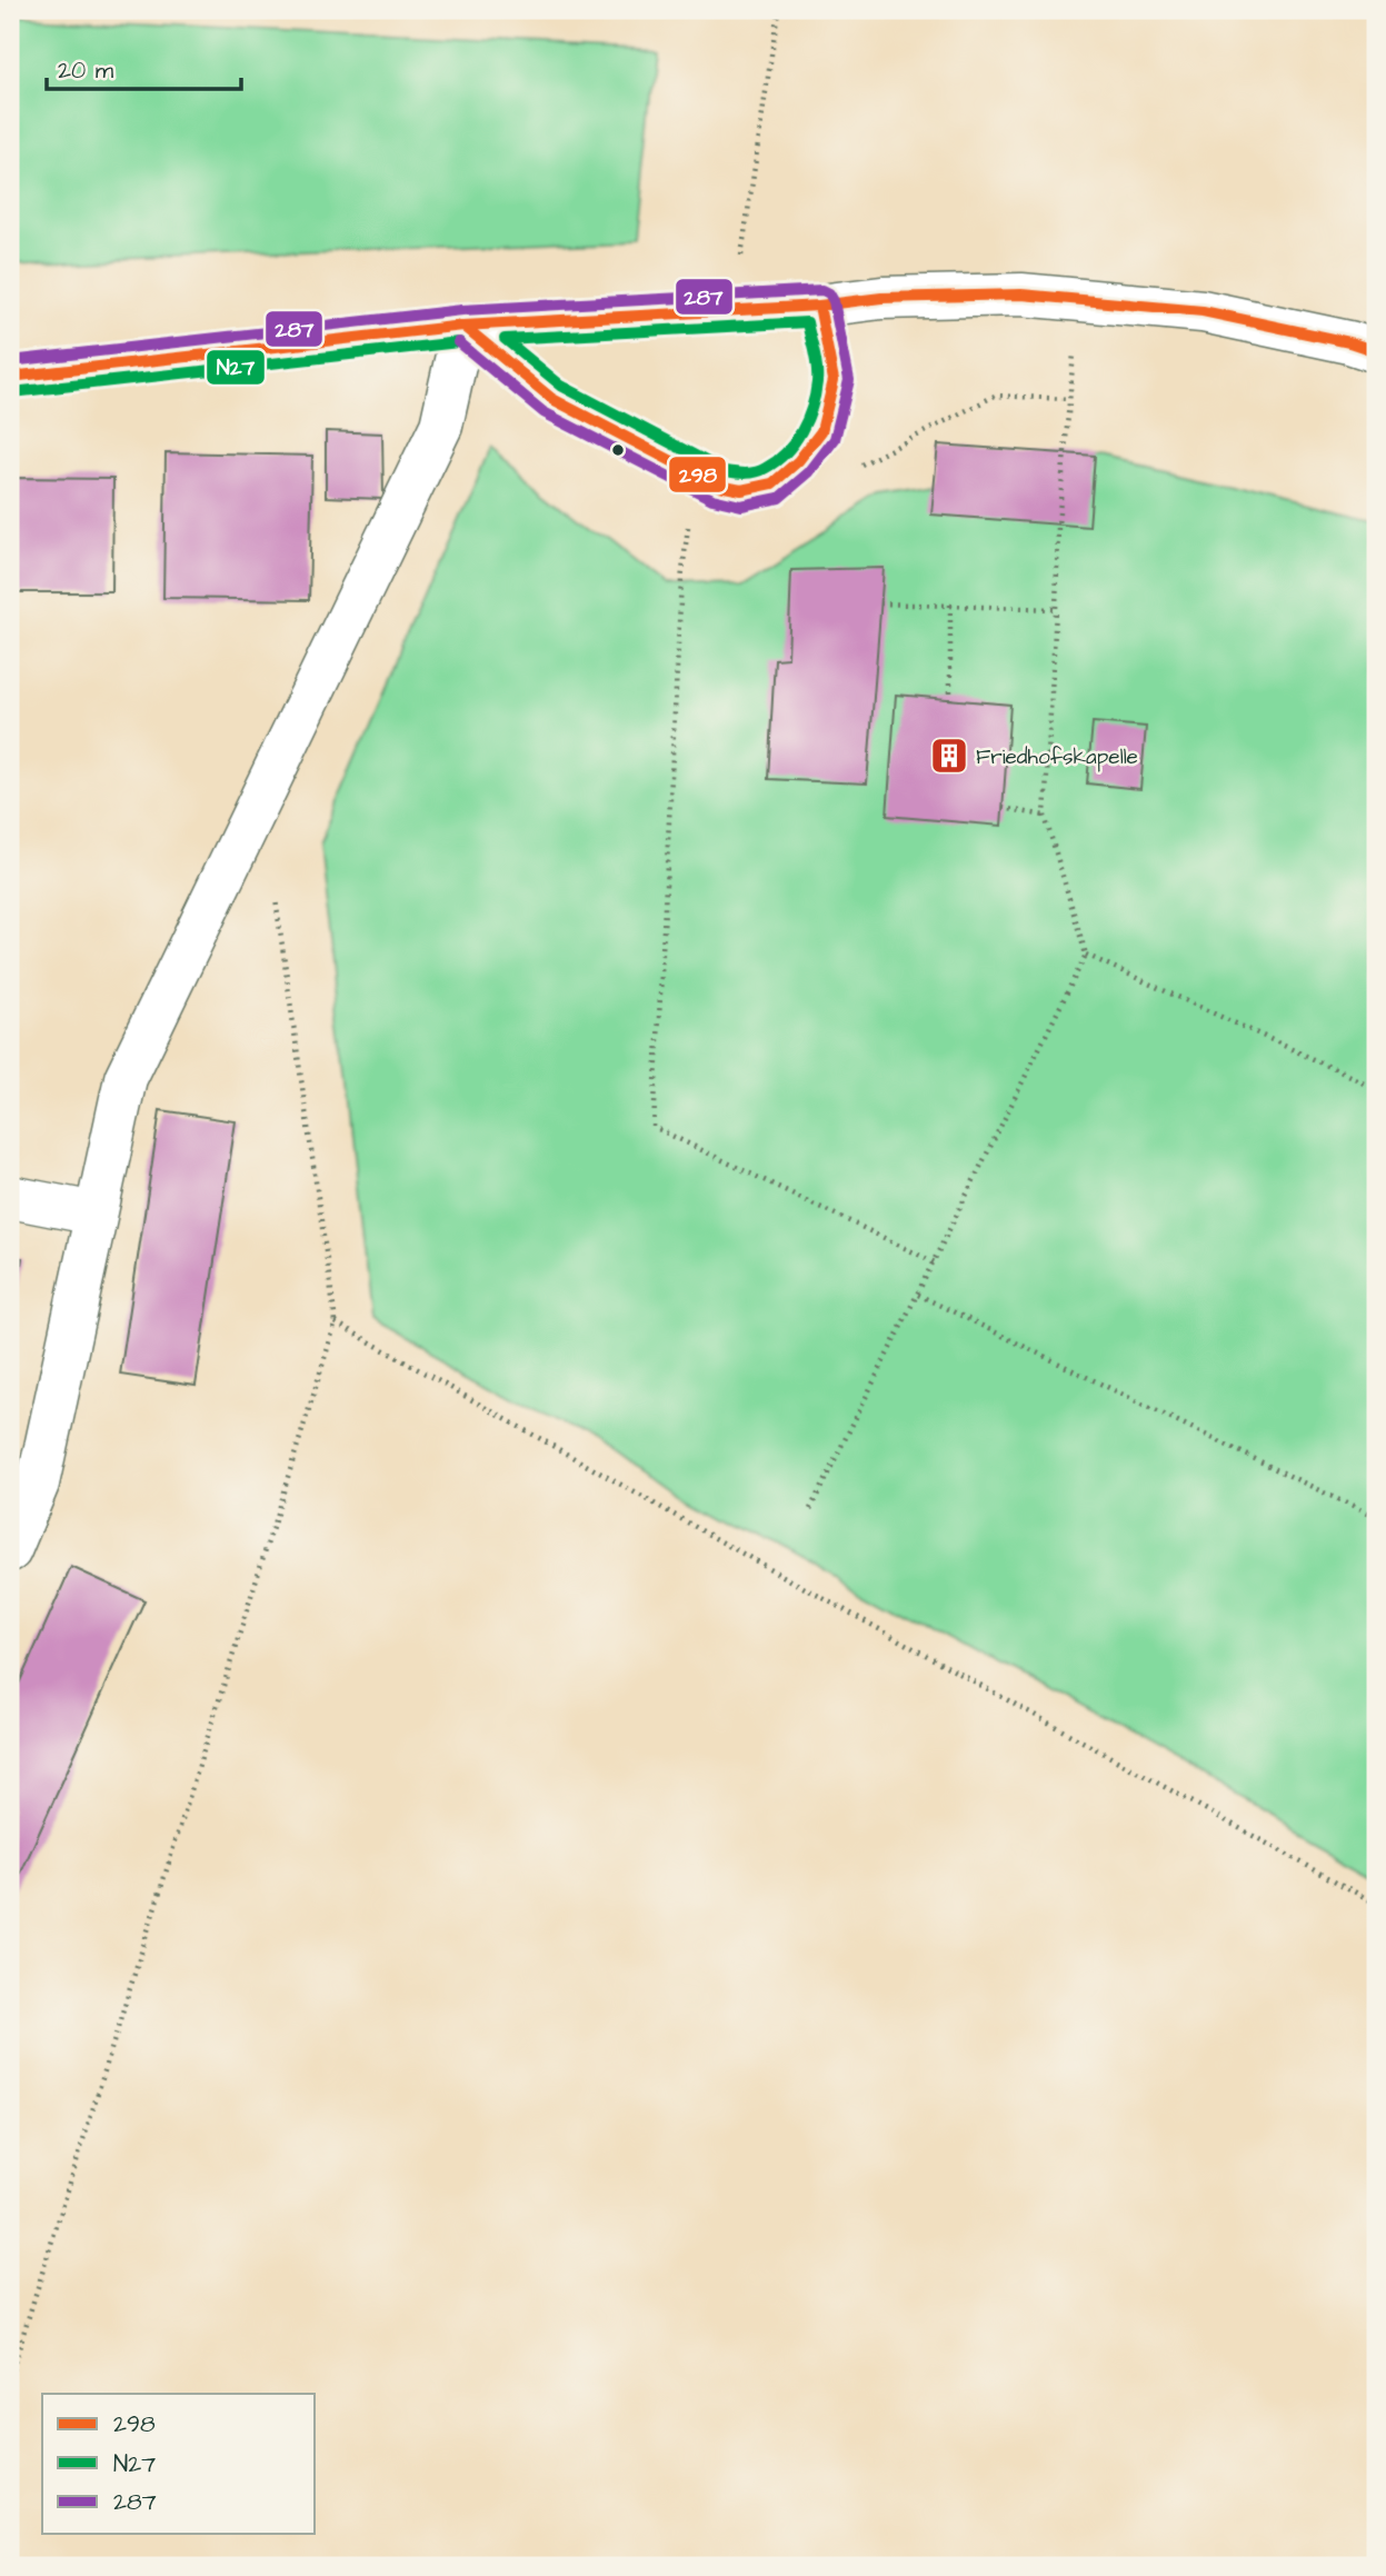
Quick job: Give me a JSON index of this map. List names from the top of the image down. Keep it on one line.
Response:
{"places":{"building":["Friedhofskapelle"]},"lines":["transit line 287","transit line 298","transit line N27"],"legend":["298","N27","287"],"scale_bar":"20 m"}
